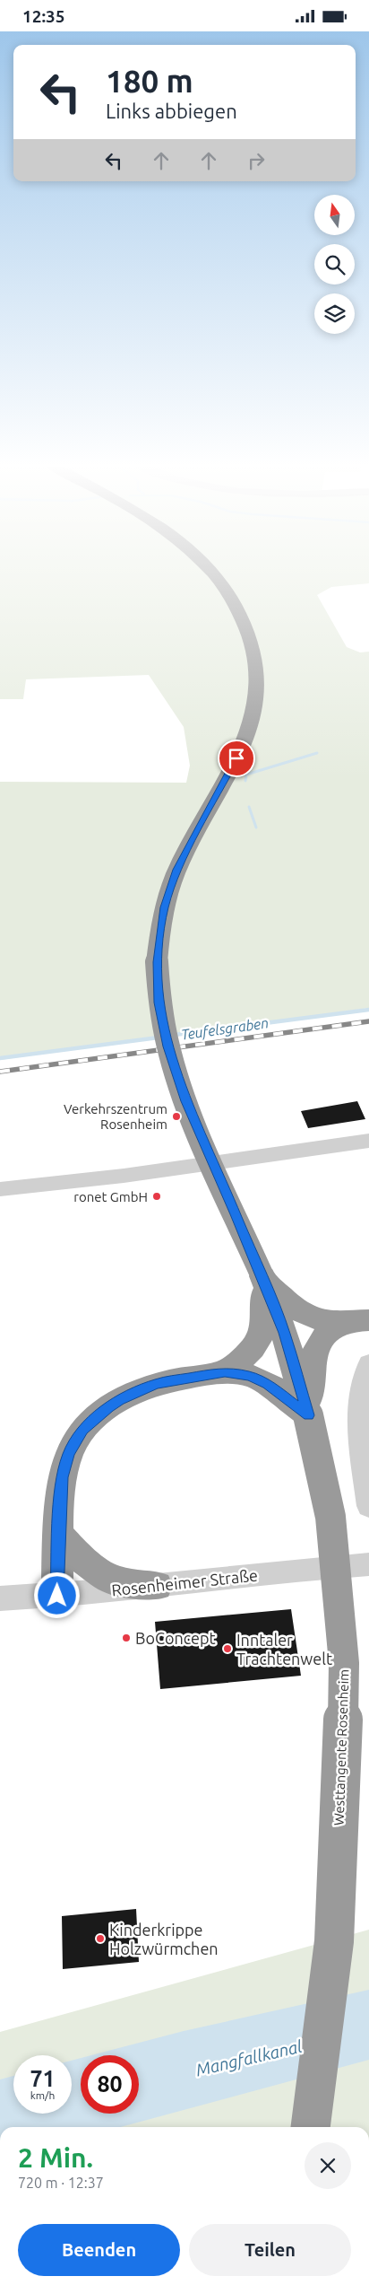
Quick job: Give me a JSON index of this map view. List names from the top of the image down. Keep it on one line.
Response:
{"streets":{"highway":["Westtangente Rosenheim"],"street":["Rosenheimer Straße"]},"water":["Teufelsgraben","Mangfallkanal"],"places":["Verkehrszentrum Rosenheim","ronet GmbH","BoConcept","Inntaler Trachtenwelt","Kinderkrippe Holzwürmchen"],"north":"top","page":{"status":"12:35","turn":["180 m","Links abbiegen"],"speed":"71 km/h","limit":"80","heading":["2 Min.","720 m · 12:37"],"buttons":["Beenden","Teilen"]}}
